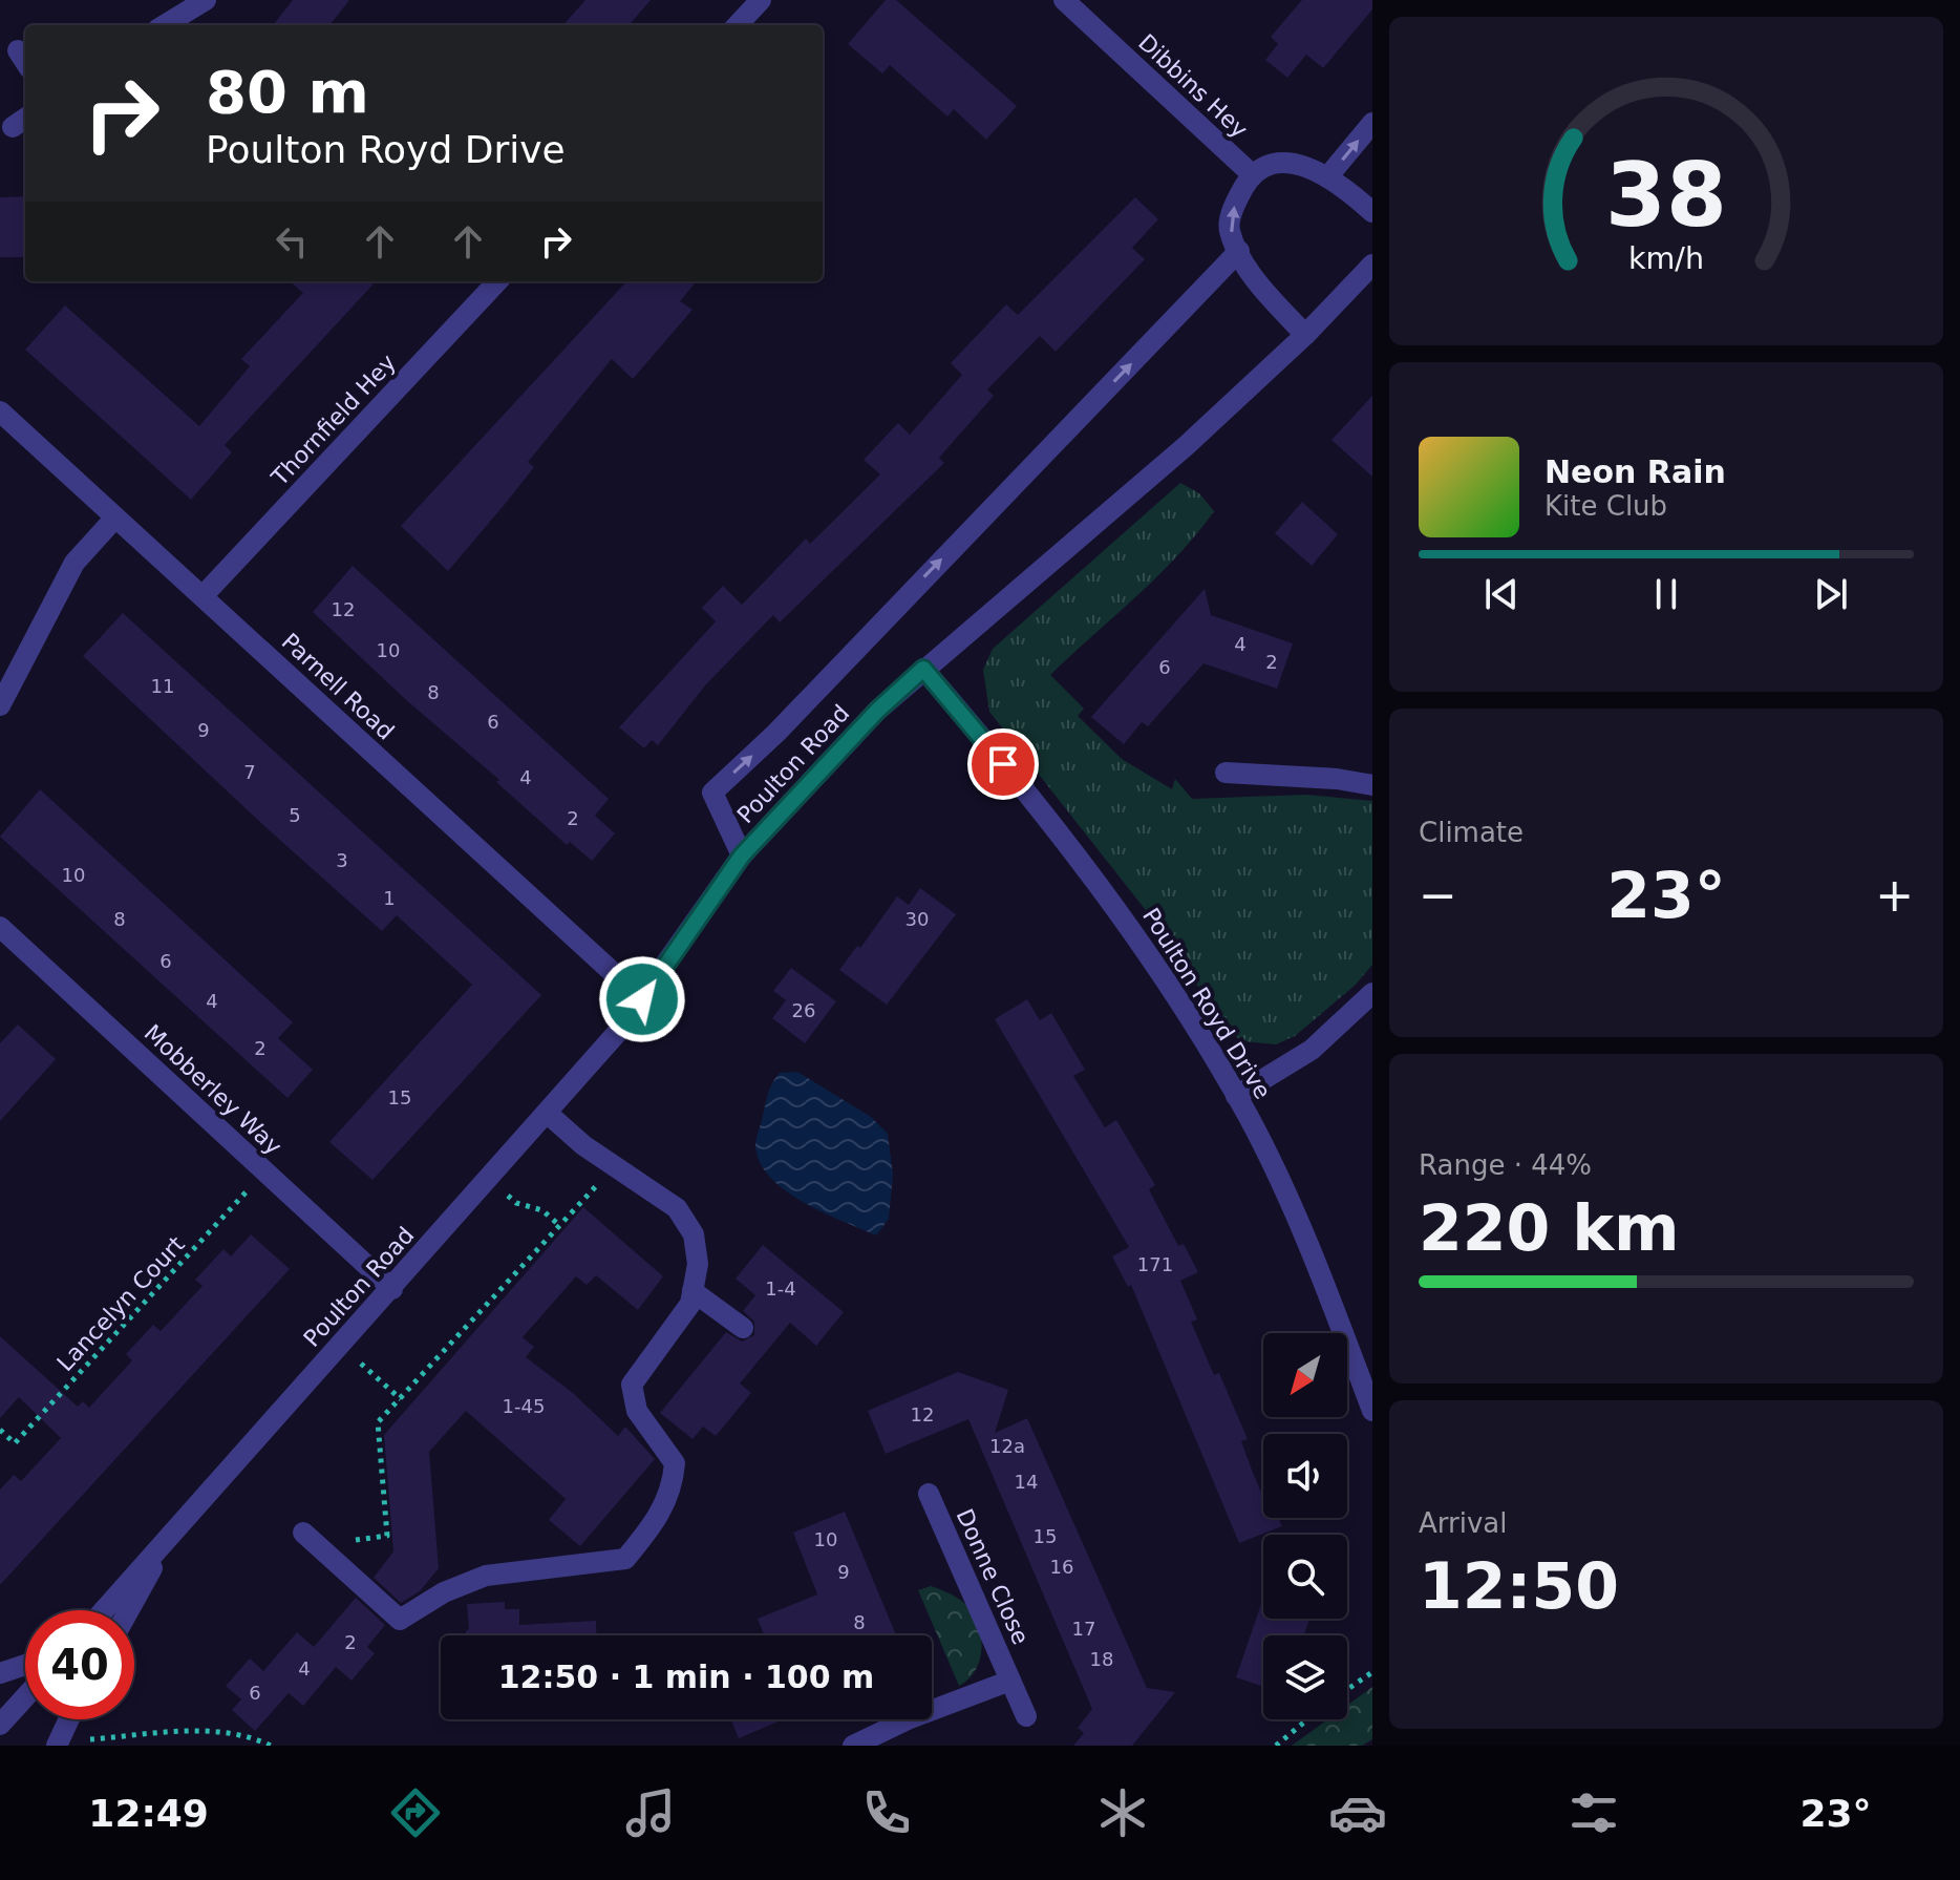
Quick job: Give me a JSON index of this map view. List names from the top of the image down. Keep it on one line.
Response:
{"streets":{"street":["Dibbins Hey","Thornfield Hey","Parnell Road","Poulton Road","Poulton Royd Drive","Mobberley Way","Donne Close"],"path":["Lancelyn Court"]},"crossings":[["Thornfield Hey","Parnell Road"],["Parnell Road","Poulton Road"],["Poulton Road","Poulton Royd Drive"],["Poulton Road","Mobberley Way"],["Mobberley Way","Lancelyn Court"]],"house_numbers":["12","4","10","2","6","11","8","6","9","7","4","5","2","3","10","1","8","30","6","4","26","2","15","171","1-4","1-45","12","12a","14","15","10","16","9","8","17","2","18","4","6"],"north":"bottom left","page":{"turn":["80 m","Poulton Royd Drive"],"song":["Neon Rain","Kite Club"],"tile":["Climate",["Range · 44%","220 km"],["Arrival","12:50"]],"heat":["−","23°","+"],"limit":"40","trip":"12:50 · 1 min · 100 m","tabs":["12:49","23°"],"gauge":["38","km/h"]}}
